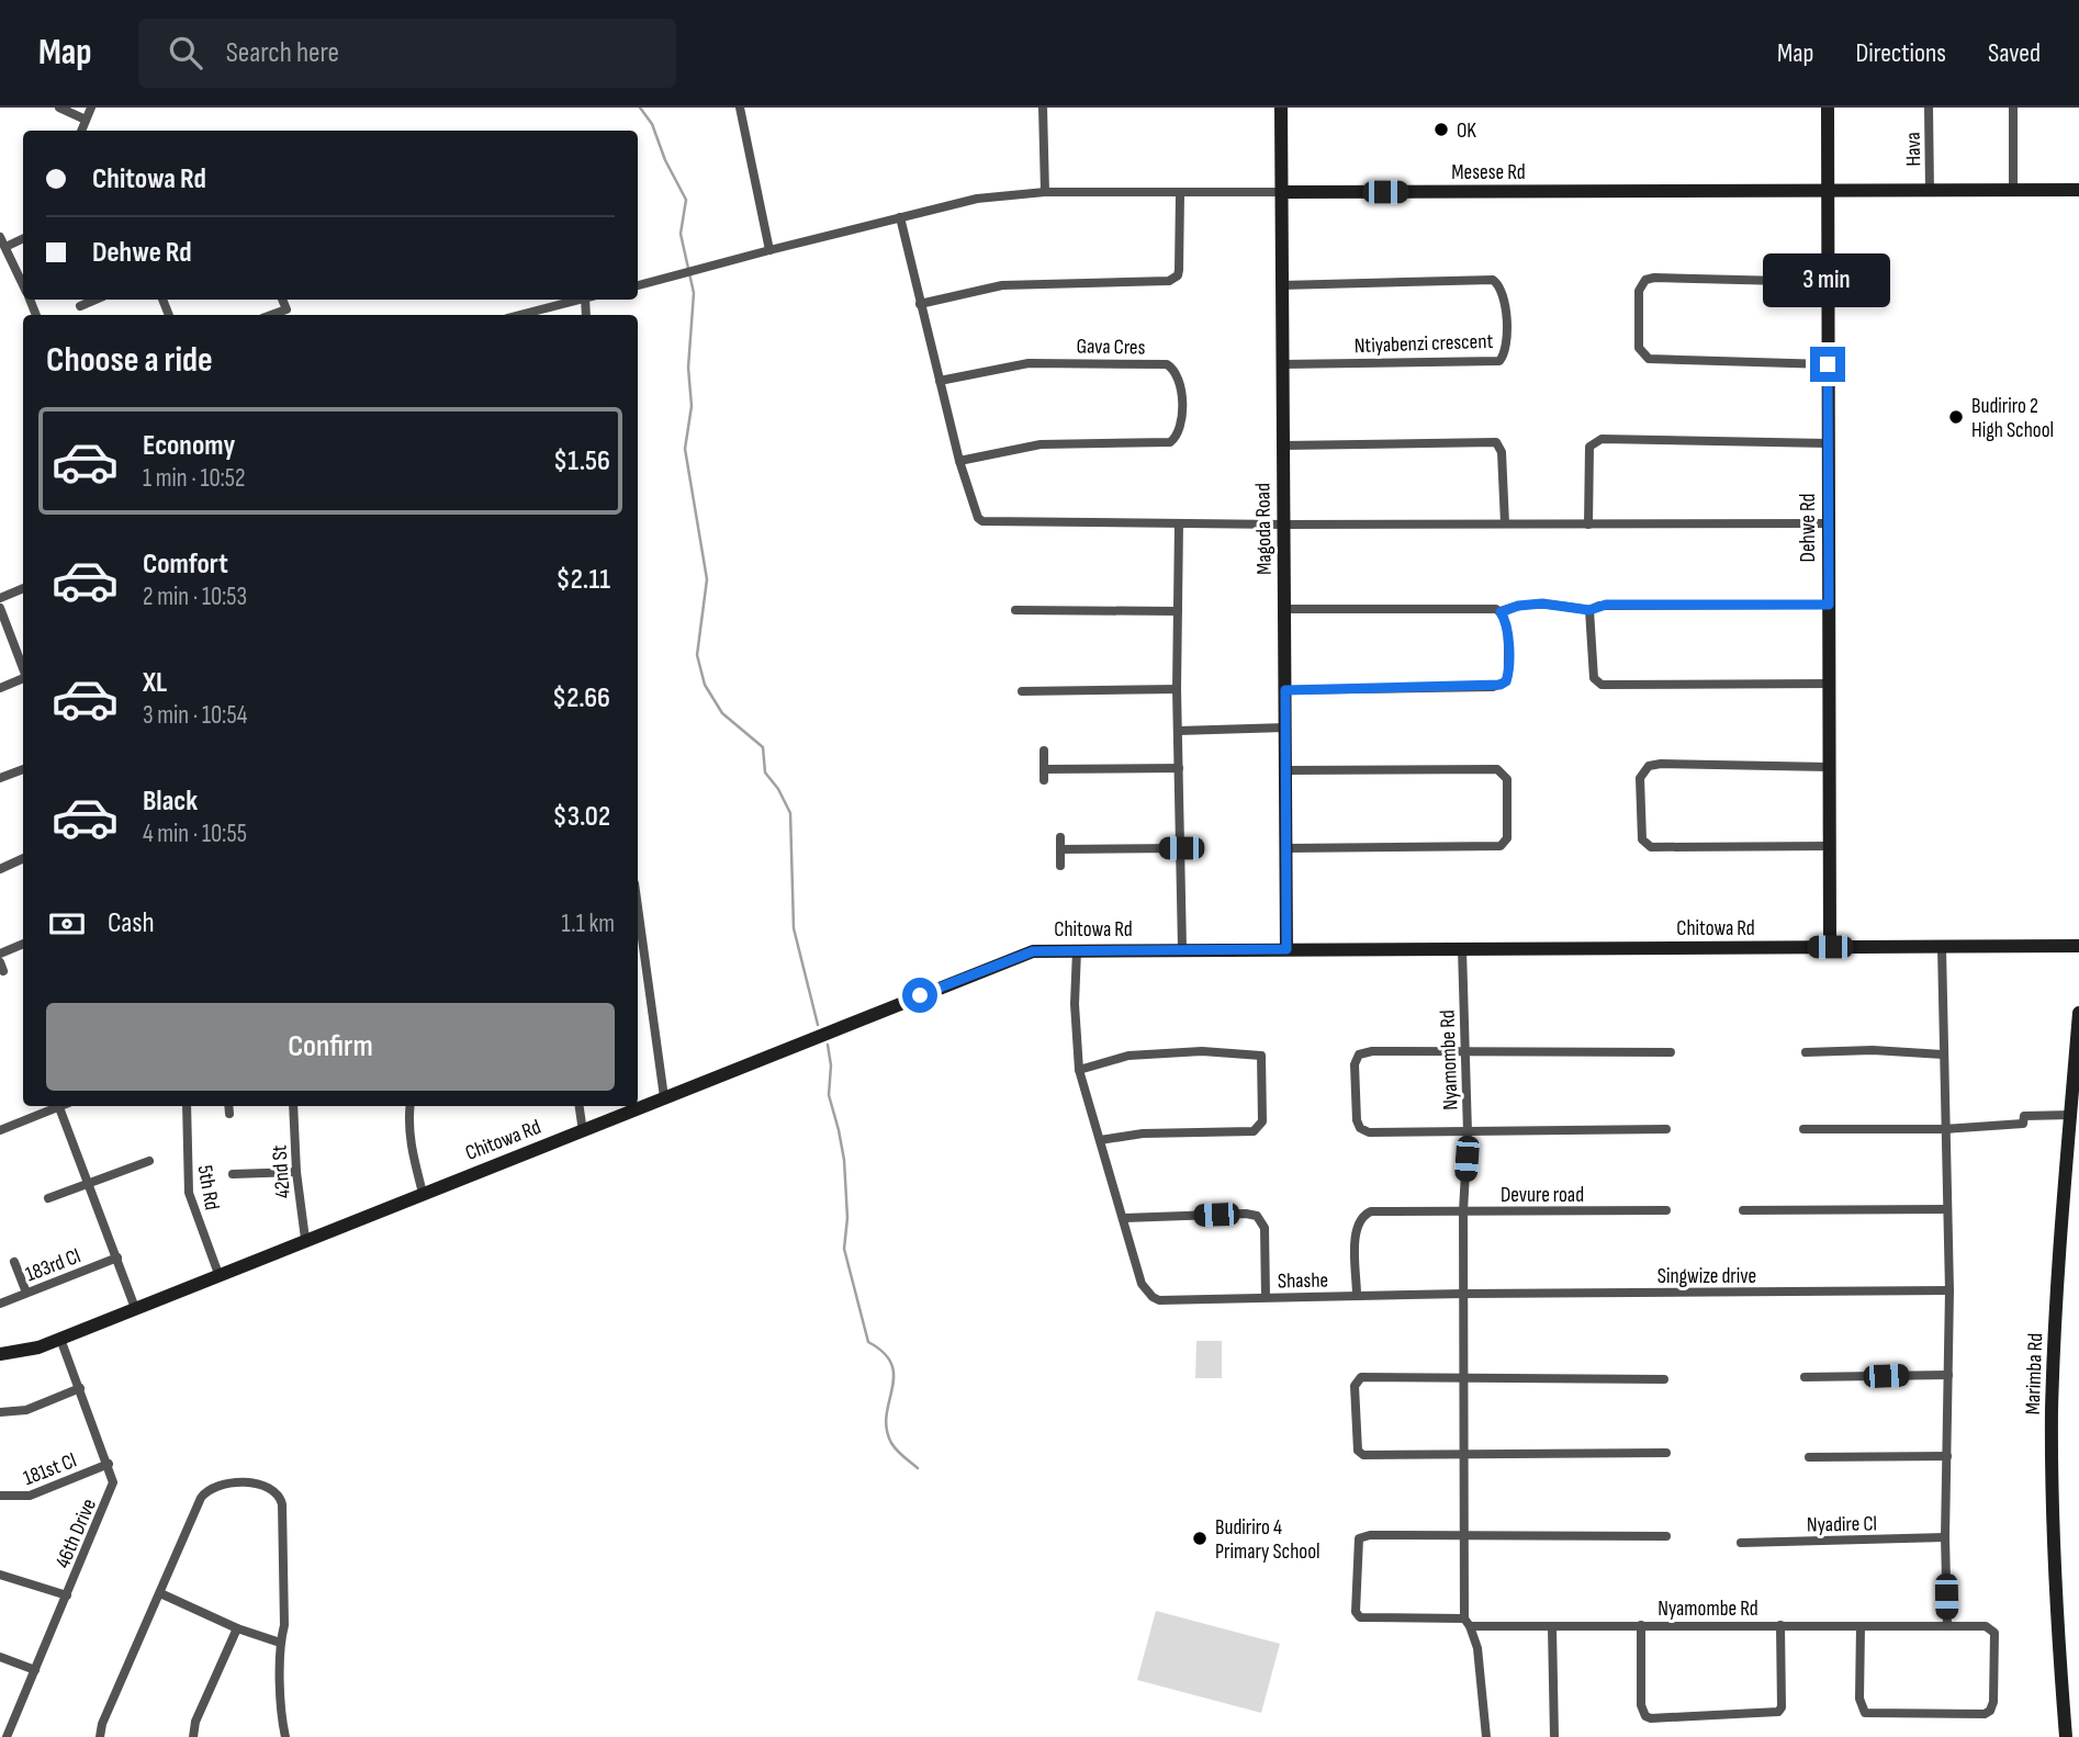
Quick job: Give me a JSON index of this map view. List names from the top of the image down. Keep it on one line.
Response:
{"streets":{"street":["Hava","Mesese Rd","Ntiyabenzi crescent","Gava Cres","Dehwe Rd","Magoda Road","Chitowa Rd","Nyamombe Rd","42nd St","5th Rd","Devure road","183rd Cl","Singwize drive","Shashe","Marimba Rd","181st Cl","Nyadire Cl","46th Drive"]},"crossings":[["Hava","Mesese Rd"],["Mesese Rd","Dehwe Rd"],["Mesese Rd","Magoda Road"],["Ntiyabenzi crescent","Magoda Road"],["Dehwe Rd","Chitowa Rd"],["Magoda Road","Chitowa Rd"],["Chitowa Rd","Nyamombe Rd"],["Chitowa Rd","42nd St"],["Chitowa Rd","5th Rd"],["Chitowa Rd","46th Drive"],["Nyamombe Rd","Devure road"],["Nyamombe Rd","Singwize drive"],["Nyamombe Rd","Shashe"],["Devure road","Shashe"],["Singwize drive","Shashe"],["181st Cl","46th Drive"]],"places":["OK","Budiriro 2 High School","Budiriro 4 Primary School"],"page":{"header":"Map","search":"Search here","nav":["Map","Directions","Saved"],"banner":["Chitowa Rd","Dehwe Rd"],"bubble":"3 min","heading":"Choose a ride","list":[{"name":"Economy","note":"1 min · 10:52","value":"$1.56"},{"name":"Comfort","note":"2 min · 10:53","value":"$2.11"},{"name":"XL","note":"3 min · 10:54","value":"$2.66"},{"name":"Black","note":"4 min · 10:55","value":"$3.02"}],"pay":["Cash","1.1 km"],"buttons":"Confirm"}}
